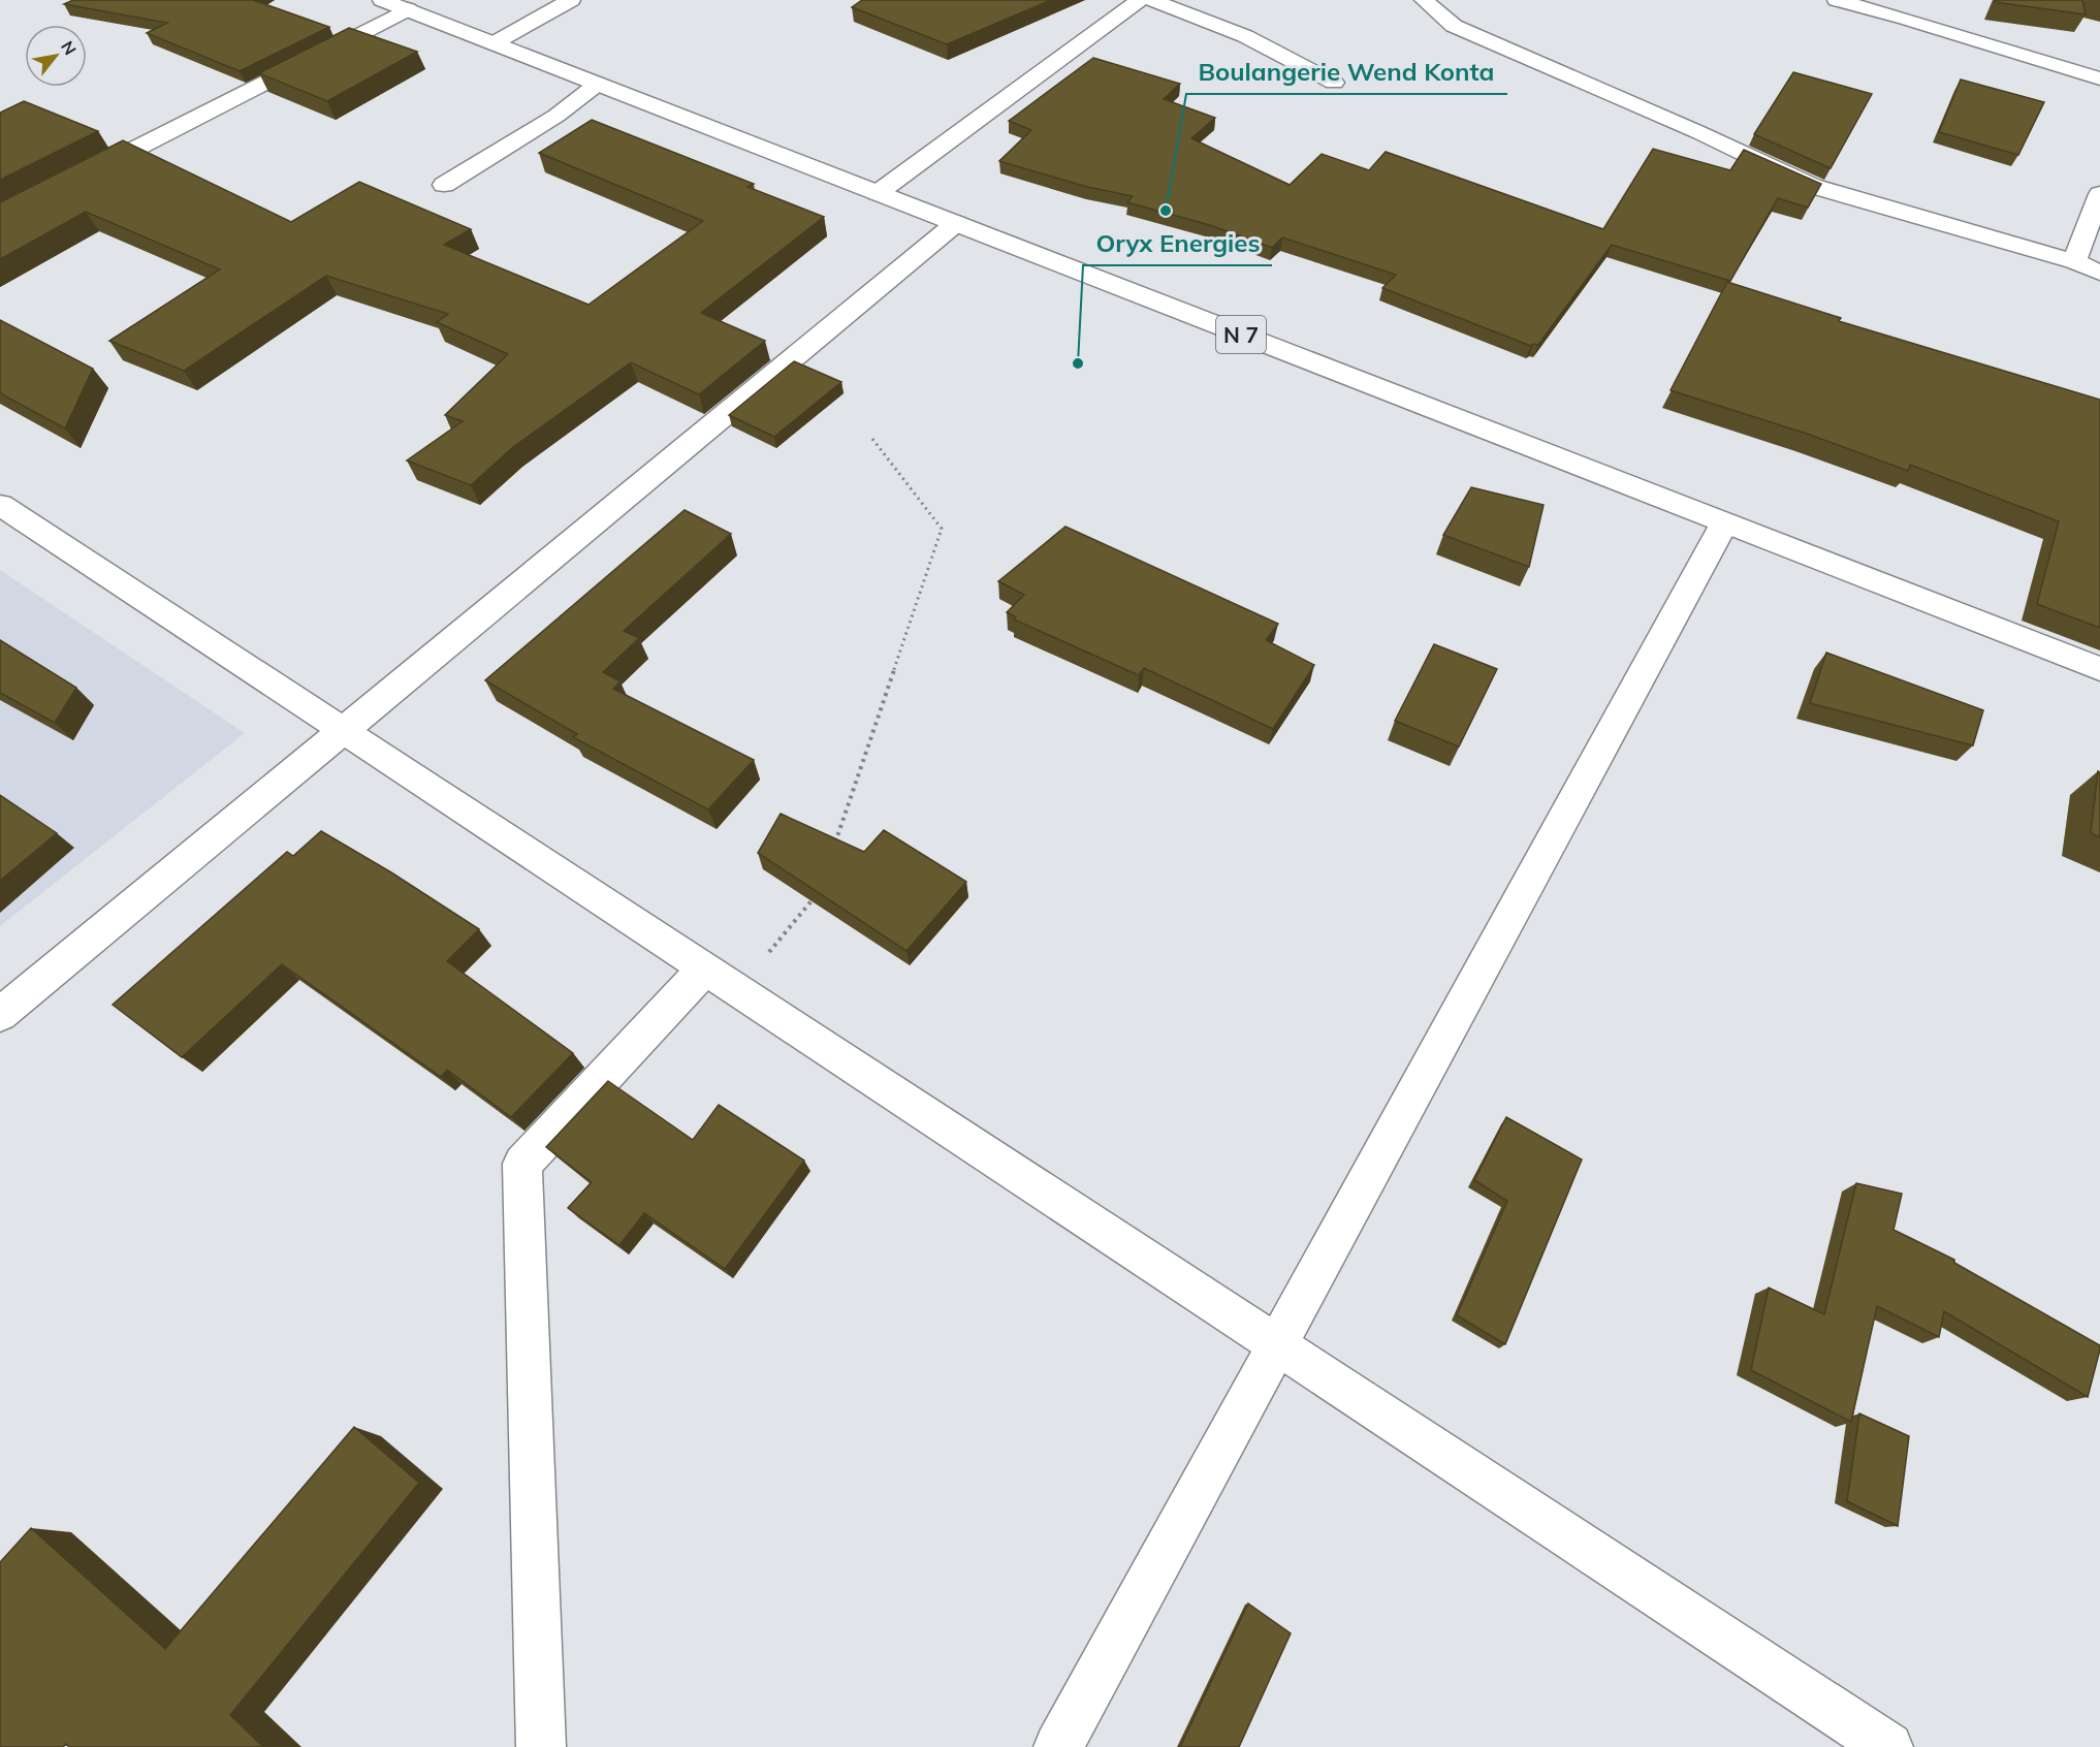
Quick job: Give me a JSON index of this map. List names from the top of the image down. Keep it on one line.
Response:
{"streets":{"main road":["N 7"]},"places":["Boulangerie Wend Konta","Oryx Energies"],"north":"top right"}
